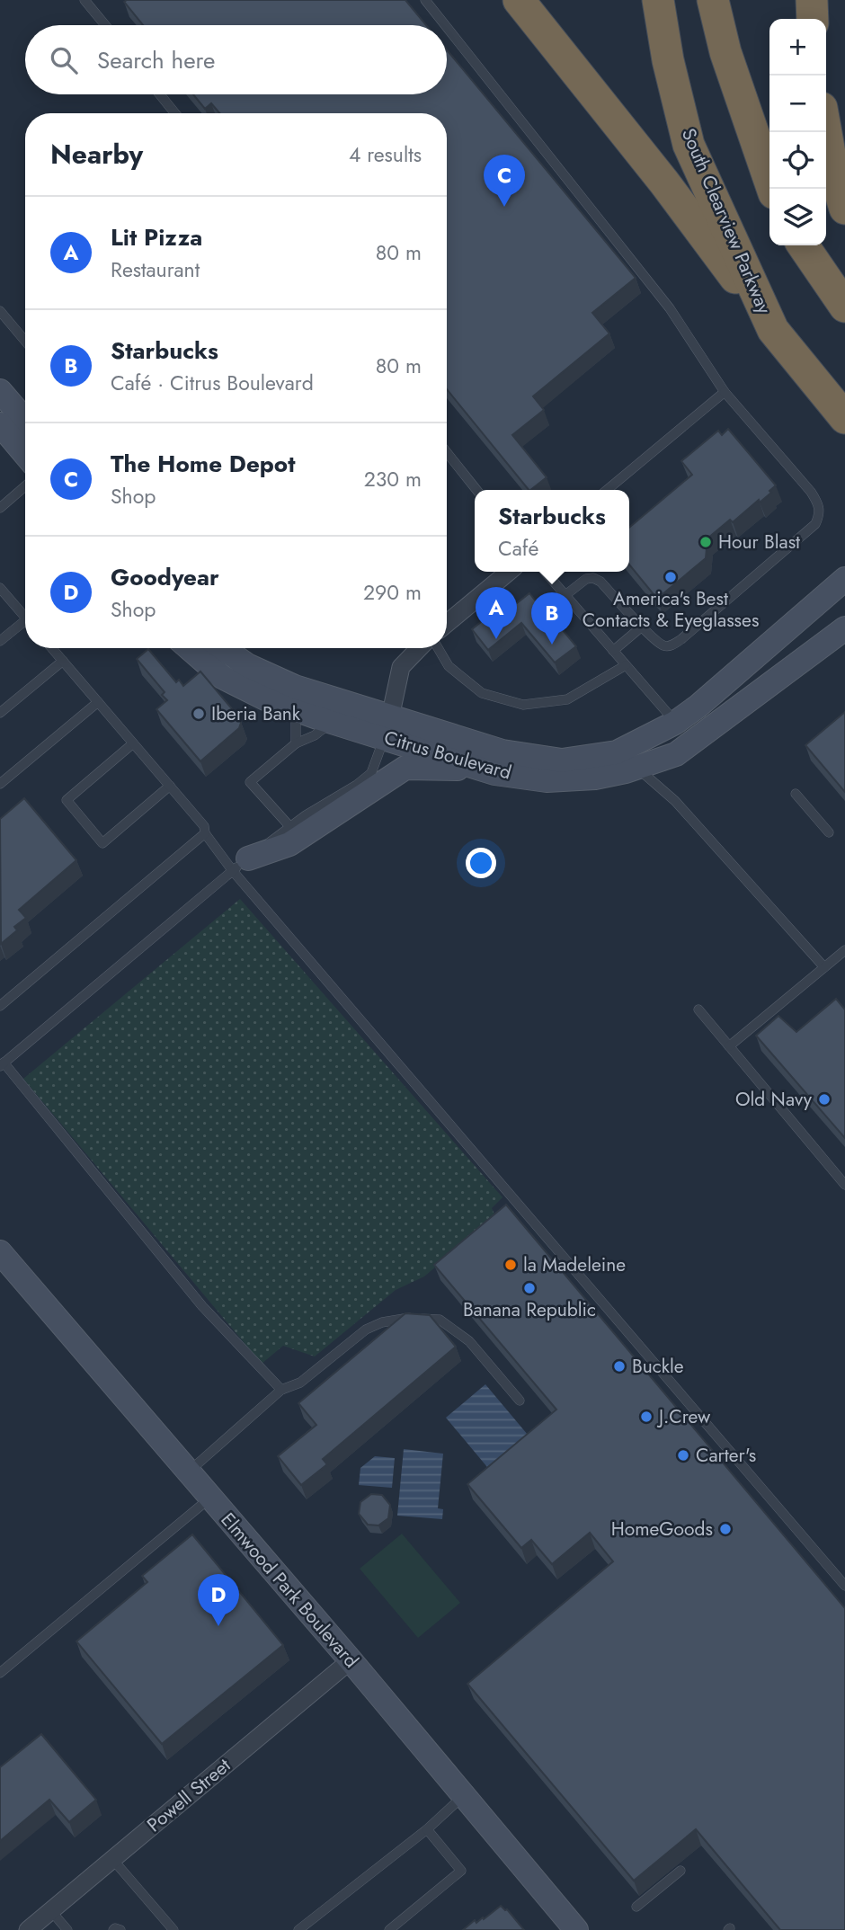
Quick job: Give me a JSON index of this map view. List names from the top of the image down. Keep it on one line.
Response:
{"streets":{"highway":["South Clearview Parkway"],"street":["Citrus Boulevard","Elmwood Park Boulevard","Powell Street"]},"crossings":[["Elmwood Park Boulevard","Powell Street"]],"places":["Hour Blast","America's Best Contacts & Eyeglasses","Iberia Bank","Old Navy","la Madeleine","Banana Republic","Buckle","J.Crew","Carter's","HomeGoods"],"page":{"map_buttons":["+","−"],"search":"Search here","heading":["Nearby","4 results"],"pins":["C","A","B","D"],"list":[{"mark":"A","name":"Lit Pizza","note":"Restaurant","value":"80 m"},{"mark":"B","name":"Starbucks","note":"Café · Citrus Boulevard","value":"80 m"},{"mark":"C","name":"The Home Depot","note":"Shop","value":"230 m"},{"mark":"D","name":"Goodyear","note":"Shop","value":"290 m"}],"popup":["Starbucks","Café"]}}
